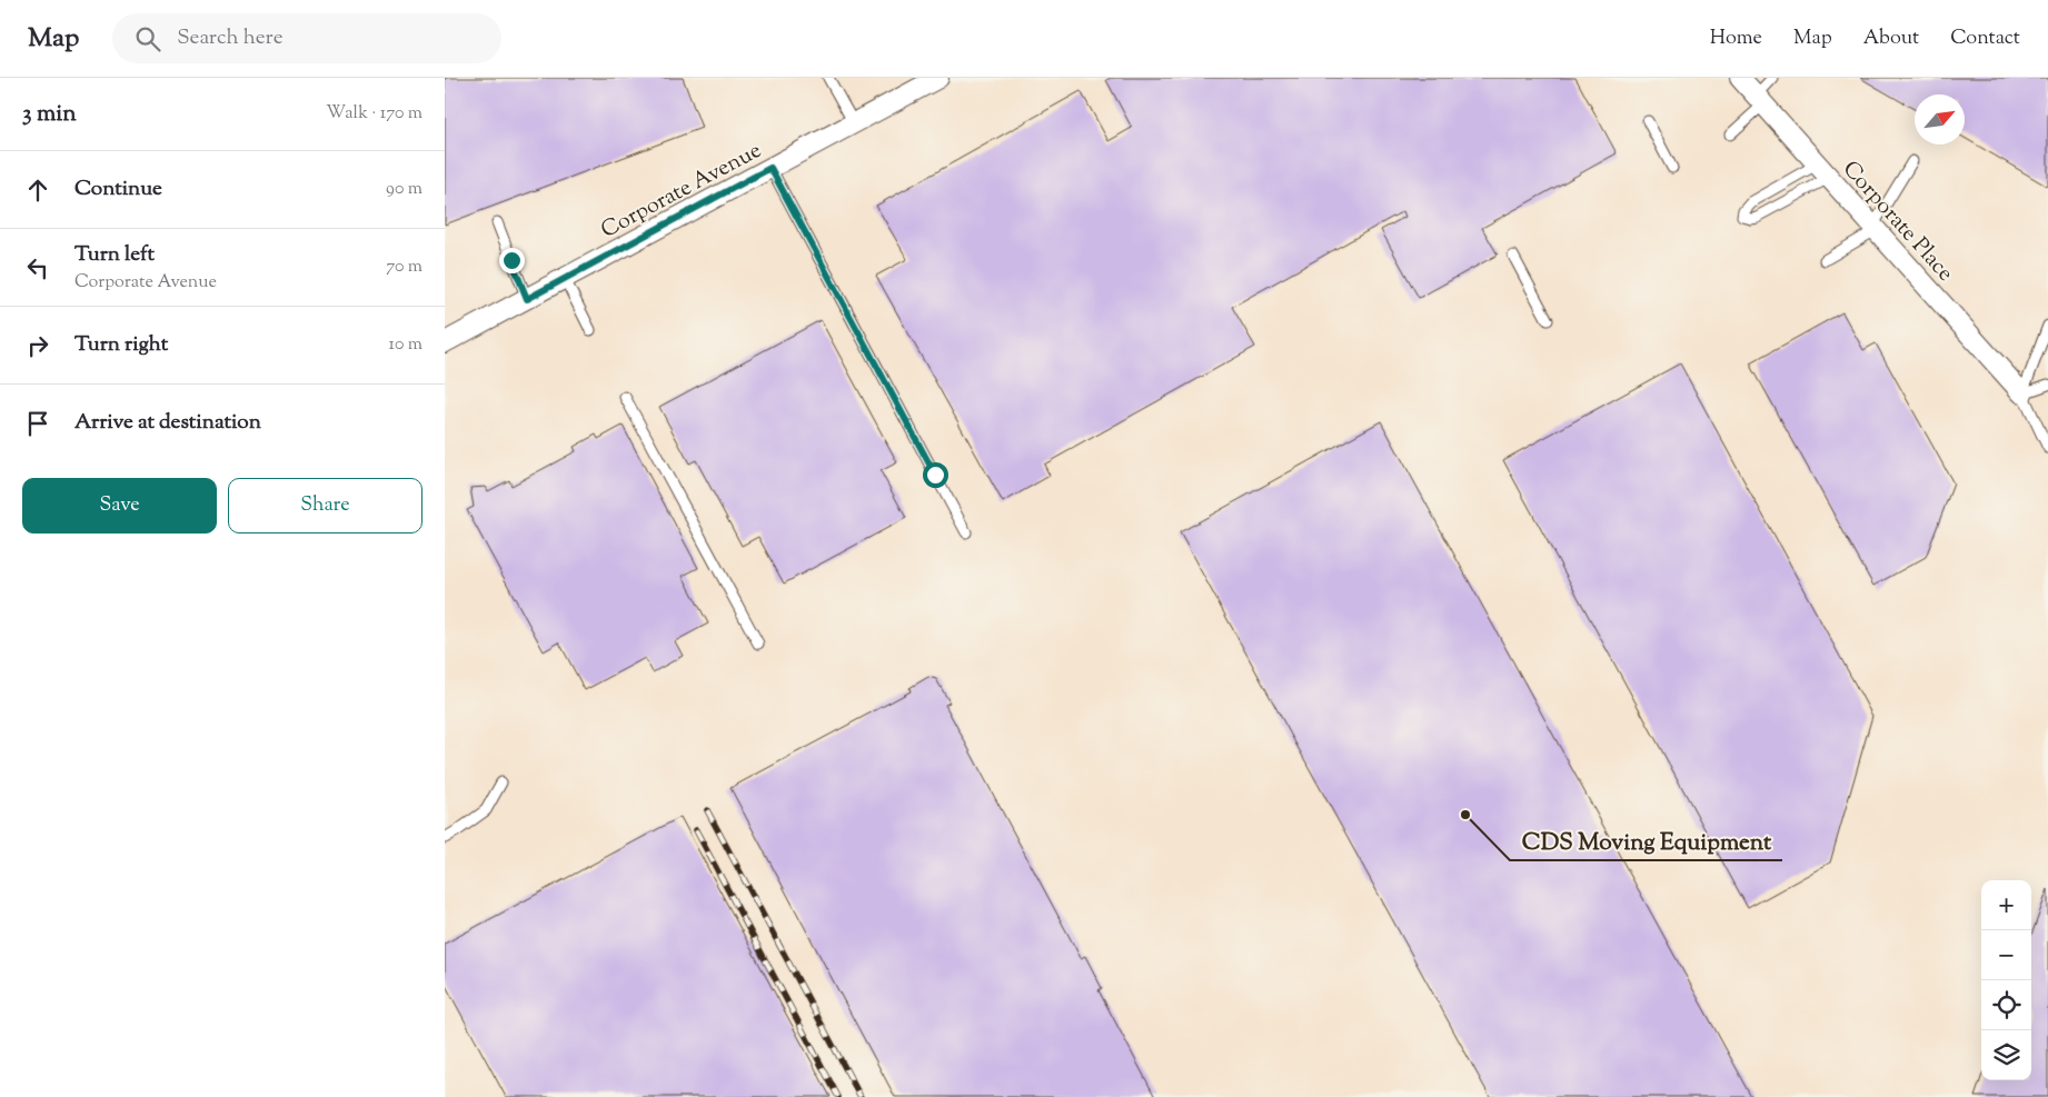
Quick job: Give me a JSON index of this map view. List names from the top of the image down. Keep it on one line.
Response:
{"streets":{"street":["Corporate Avenue","Corporate Place"]},"places":["CDS Moving Equipment"],"north":"top right","page":{"header":"Map","search":"Search here","nav":["Home","Map","About","Contact"],"heading":["3 min","Walk · 170 m"],"list":[["Continue","90 m"],["Turn left","Corporate Avenue","70 m"],["Turn right","10 m"],"Arrive at destination"],"buttons":["Save","Share"],"map_buttons":["+","−"]}}
